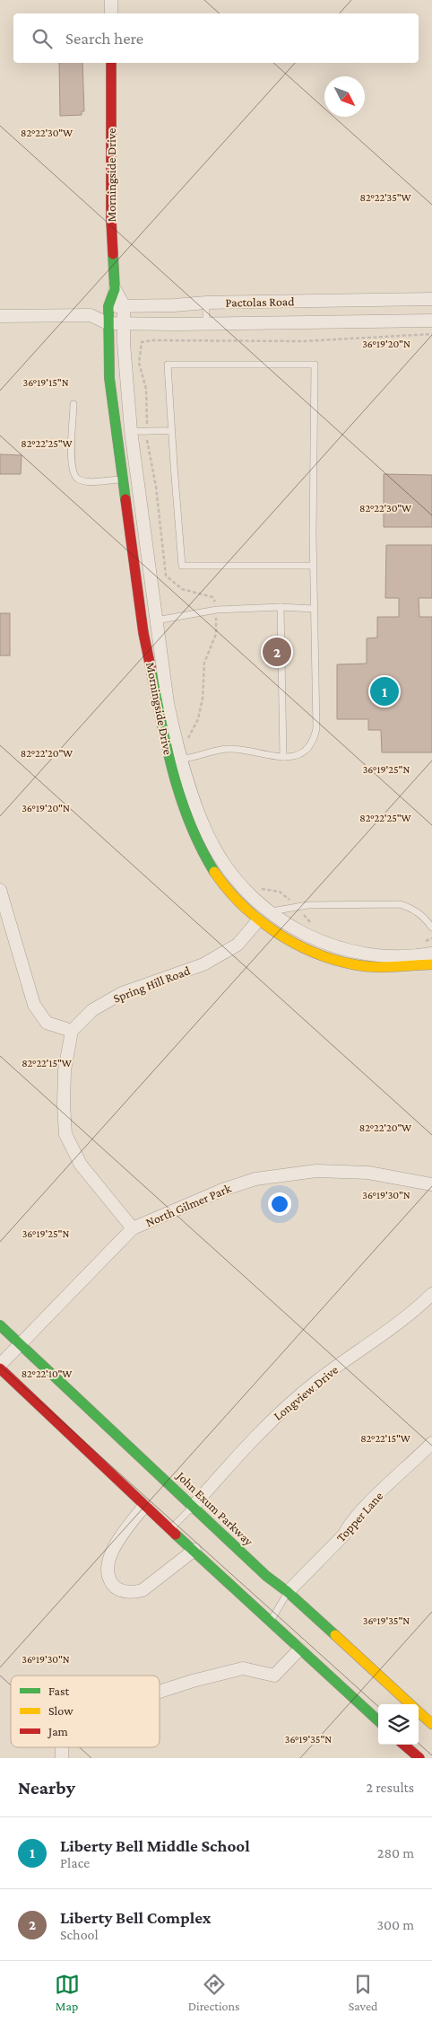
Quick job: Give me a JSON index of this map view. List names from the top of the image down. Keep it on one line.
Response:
{"streets":{"main road":["Morningside Drive","John Exum Parkway"],"street":["Pactolas Road","Spring Hill Road","North Gilmer Park","Longview Drive","Topper Lane"]},"crossings":[["Morningside Drive","Pactolas Road"],["Morningside Drive","Spring Hill Road"],["North Gilmer Park","John Exum Parkway"],["Longview Drive","John Exum Parkway"],["John Exum Parkway","Topper Lane"]],"legend":["Fast","Slow","Jam"],"north":"bottom right","page":{"search":"Search here","pins":["2","1"],"heading":["Nearby","2 results"],"list":[{"mark":"1","name":"Liberty Bell Middle School","note":"Place","value":"280 m"},{"mark":"2","name":"Liberty Bell Complex","note":"School","value":"300 m"}],"nav":["Map","Directions","Saved"]},"coordinates":["82°22'30\"W","82°22'35\"W","36°19'20\"N","36°19'15\"N","82°22'25\"W","82°22'20\"W","36°19'25\"N","82°22'15\"W","36°19'30\"N","82°22'10\"W","36°19'35\"N"]}
